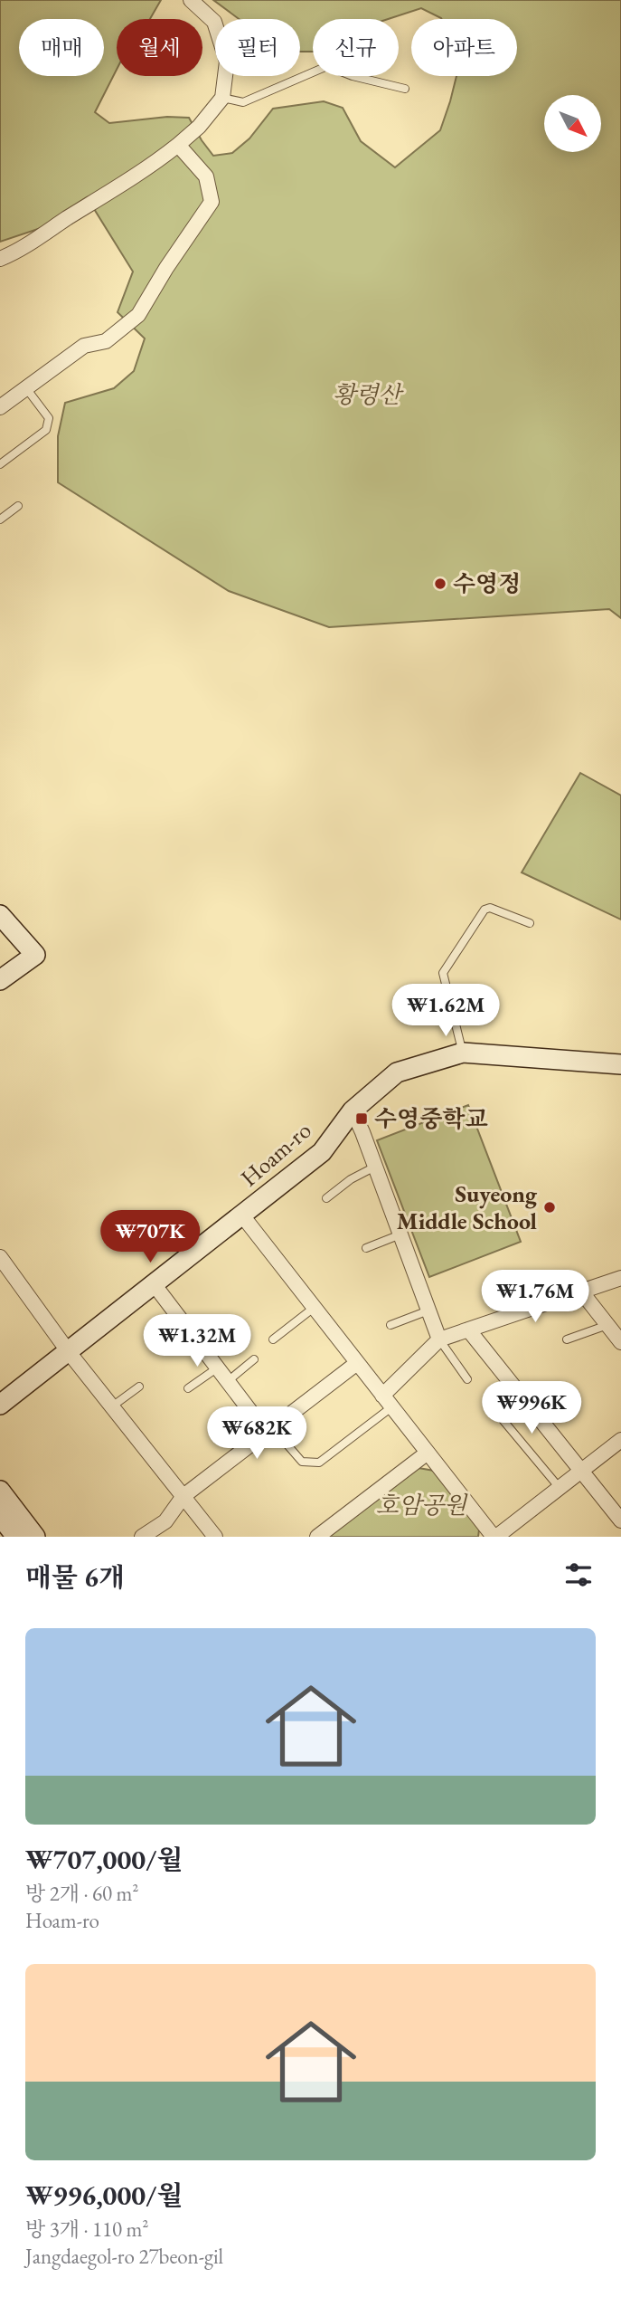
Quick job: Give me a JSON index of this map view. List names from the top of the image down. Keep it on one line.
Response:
{"streets":{"street":["Hoam-ro"]},"parks":["황령산","호암공원"],"places":{"other":["수영정","Suyeong Middle School"],"transit":["수영중학교"]},"north":"bottom right","page":{"chip":["매매","월세","필터","신규","아파트"],"price":["₩1.62M","₩707K","₩1.76M","₩1.32M","₩996K","₩682K"],"heading":"매물 6개","list":[{"name":"₩707,000/월","note":"방 2개 · 60 m² · Hoam-ro"},{"name":"₩996,000/월","note":"방 3개 · 110 m² · Jangdaegol-ro 27beon-gil"}]}}
